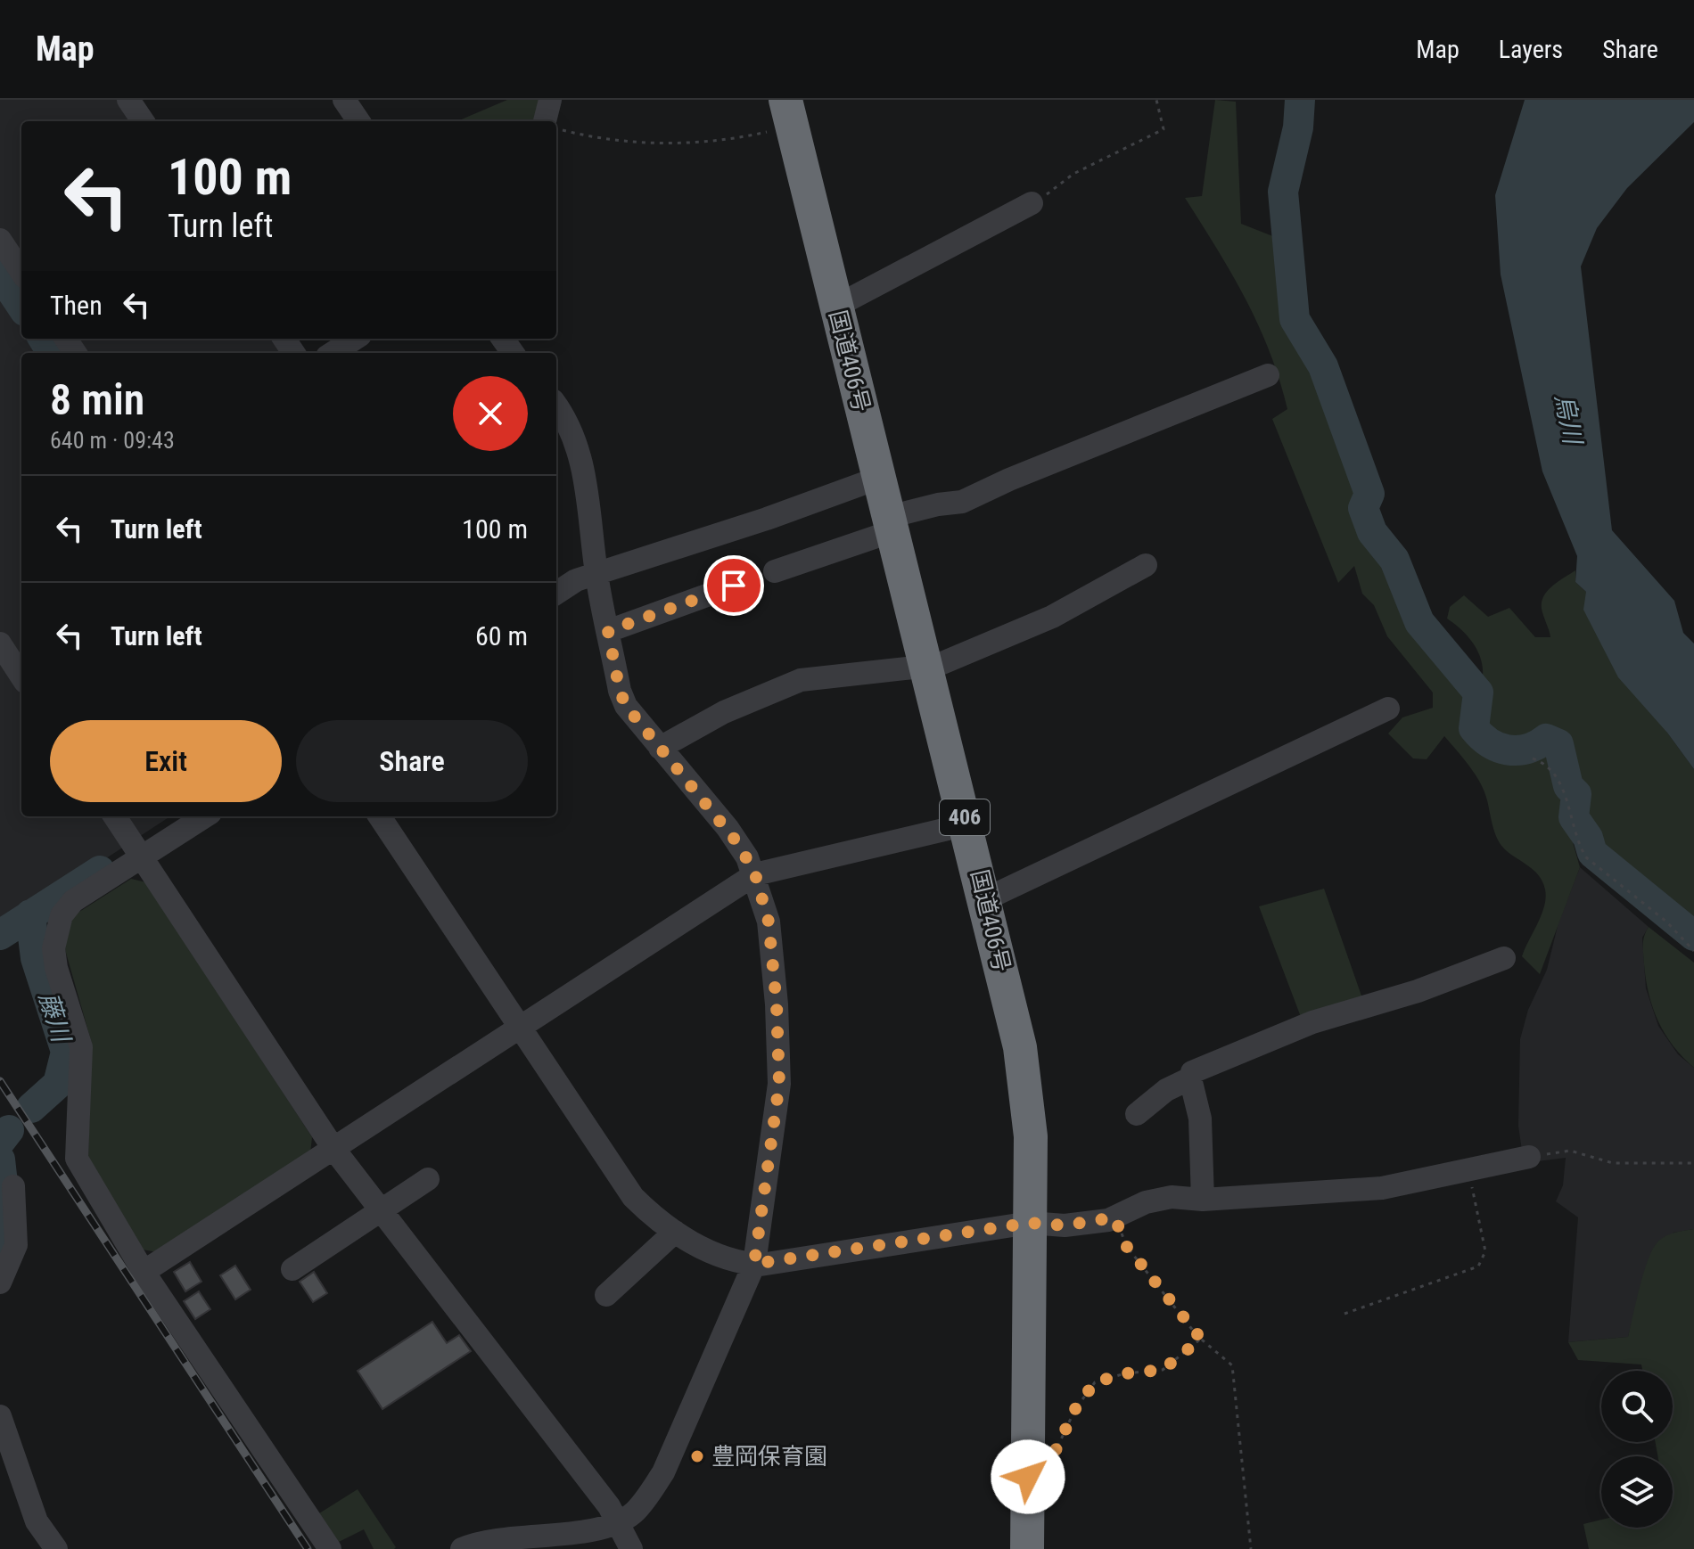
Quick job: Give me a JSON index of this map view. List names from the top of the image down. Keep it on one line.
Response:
{"streets":{"highway":["国道406号","406"]},"water":["烏川","藤川"],"places":["豊岡保育園"],"page":{"header":"Map","nav":["Map","Layers","Share"],"turn":["100 m","Turn left"],"then":"Then","heading":["8 min","640 m · 09:43"],"list":[{"name":"Turn left","value":"100 m"},{"name":"Turn left","value":"60 m"}],"buttons":["Exit","Share"]}}
